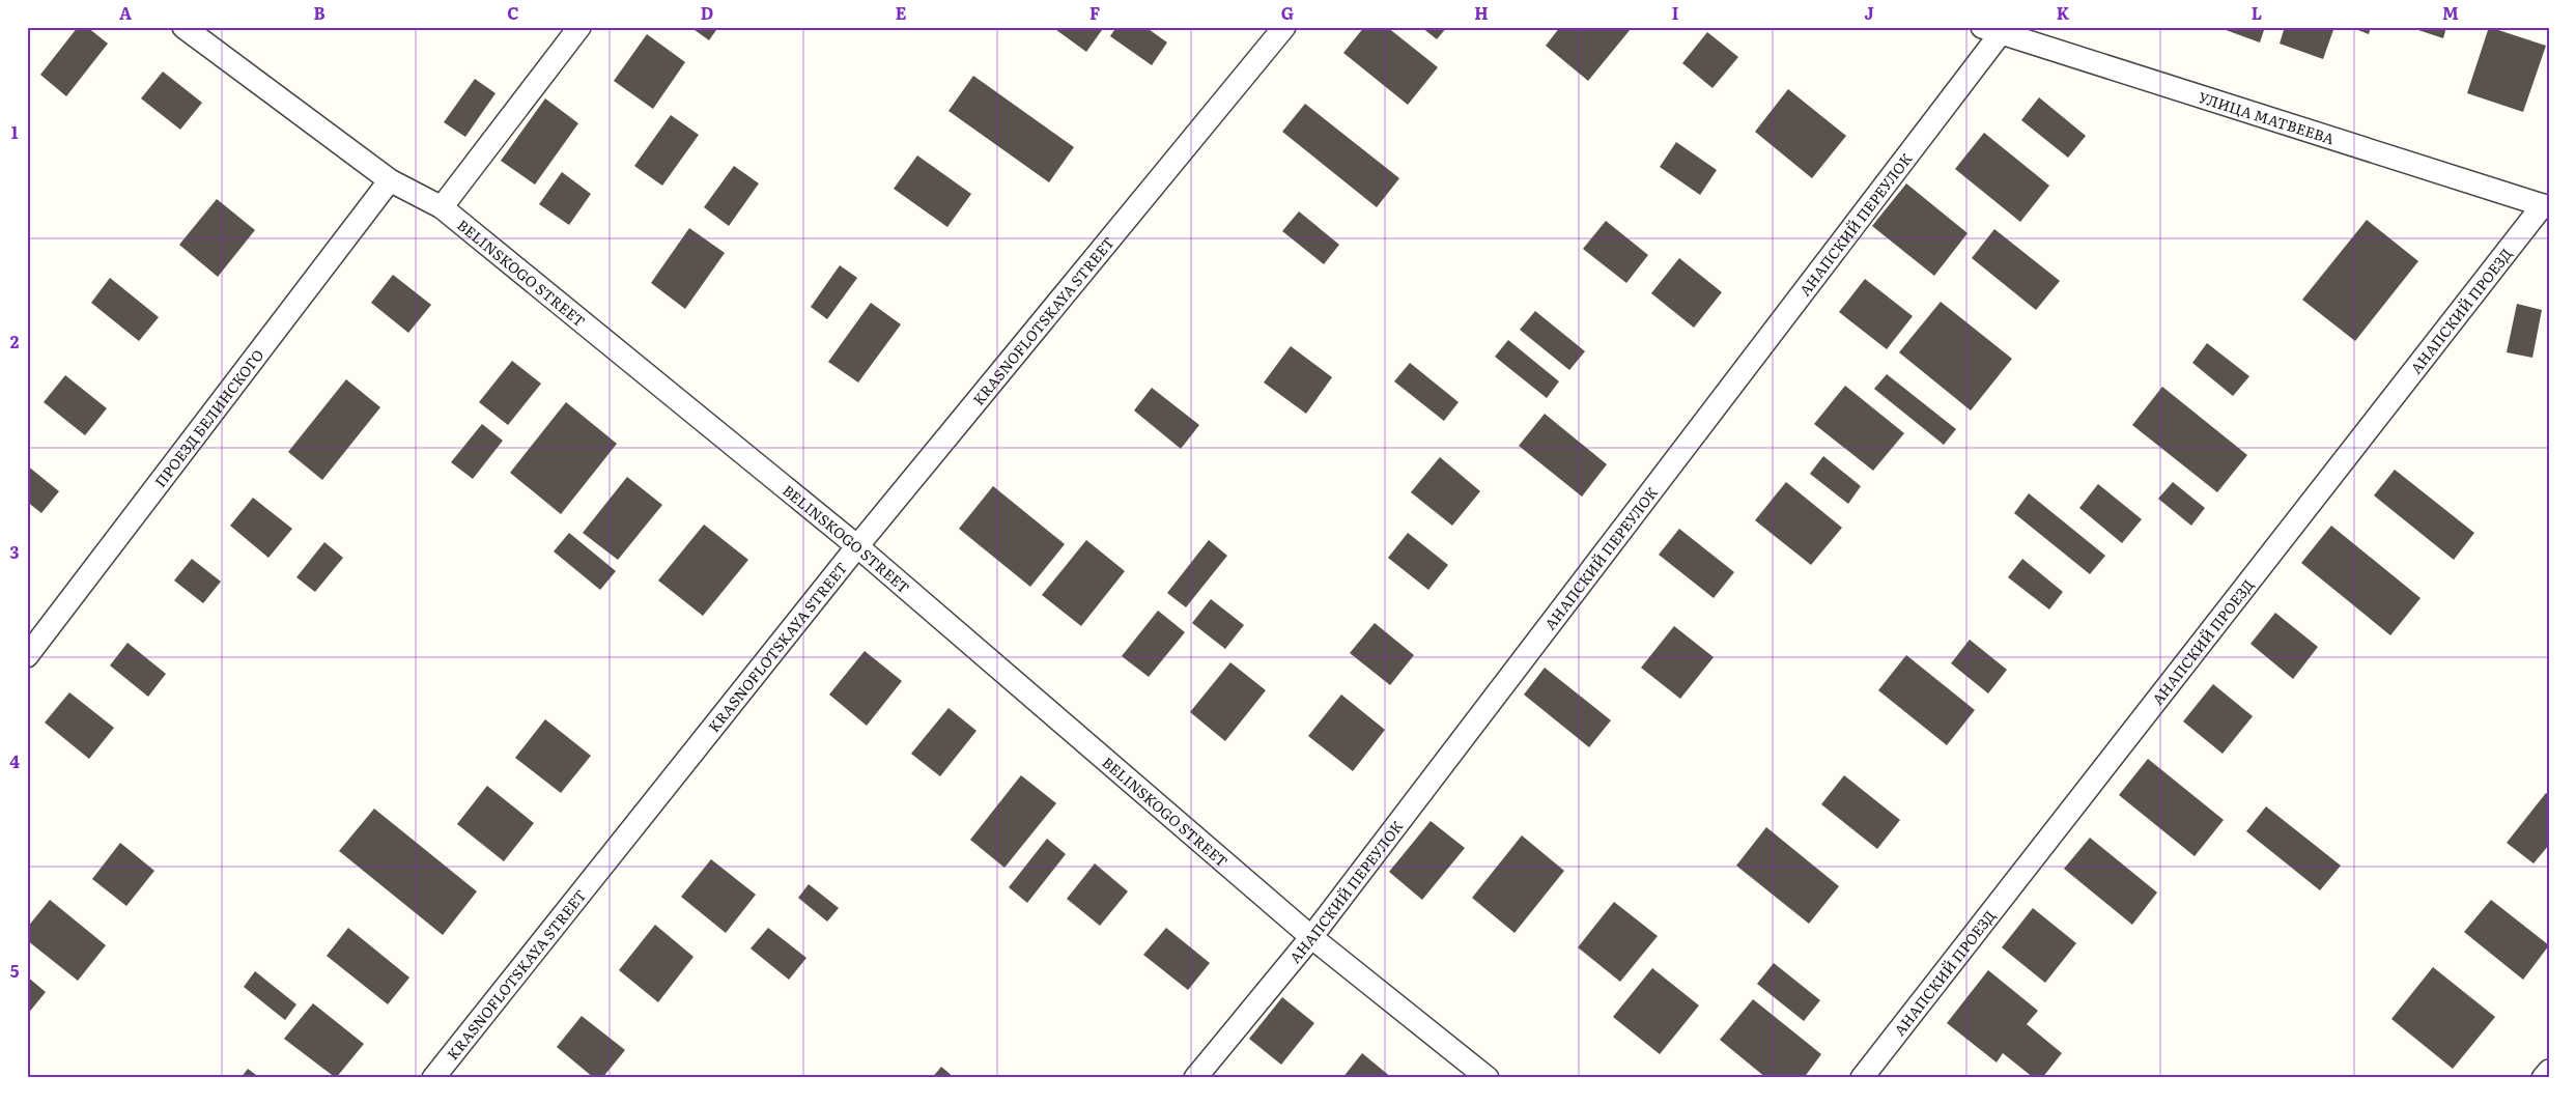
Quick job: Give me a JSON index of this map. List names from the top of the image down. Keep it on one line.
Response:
{"streets":{"lane":["УЛИЦА МАТВЕЕВА","АНАПСКИЙ ПЕРЕУЛОК","BELINSKOGO STREET","АНАПСКИЙ ПРОЕЗД","KRASNOFLOTSKAYA STREET","ПРОЕЗД БЕЛИНСКОГО"]},"crossings":[["УЛИЦА МАТВЕЕВА","АНАПСКИЙ ПЕРЕУЛОК"],["УЛИЦА МАТВЕЕВА","АНАПСКИЙ ПРОЕЗД"],["АНАПСКИЙ ПЕРЕУЛОК","BELINSKOGO STREET"],["BELINSKOGO STREET","KRASNOFLOTSKAYA STREET"],["BELINSKOGO STREET","ПРОЕЗД БЕЛИНСКОГО"]],"grid":{"columns":["A","B","C","D","E","F","G","H","I","J","K","L","M"],"rows":["1","2","3","4","5"]}}
